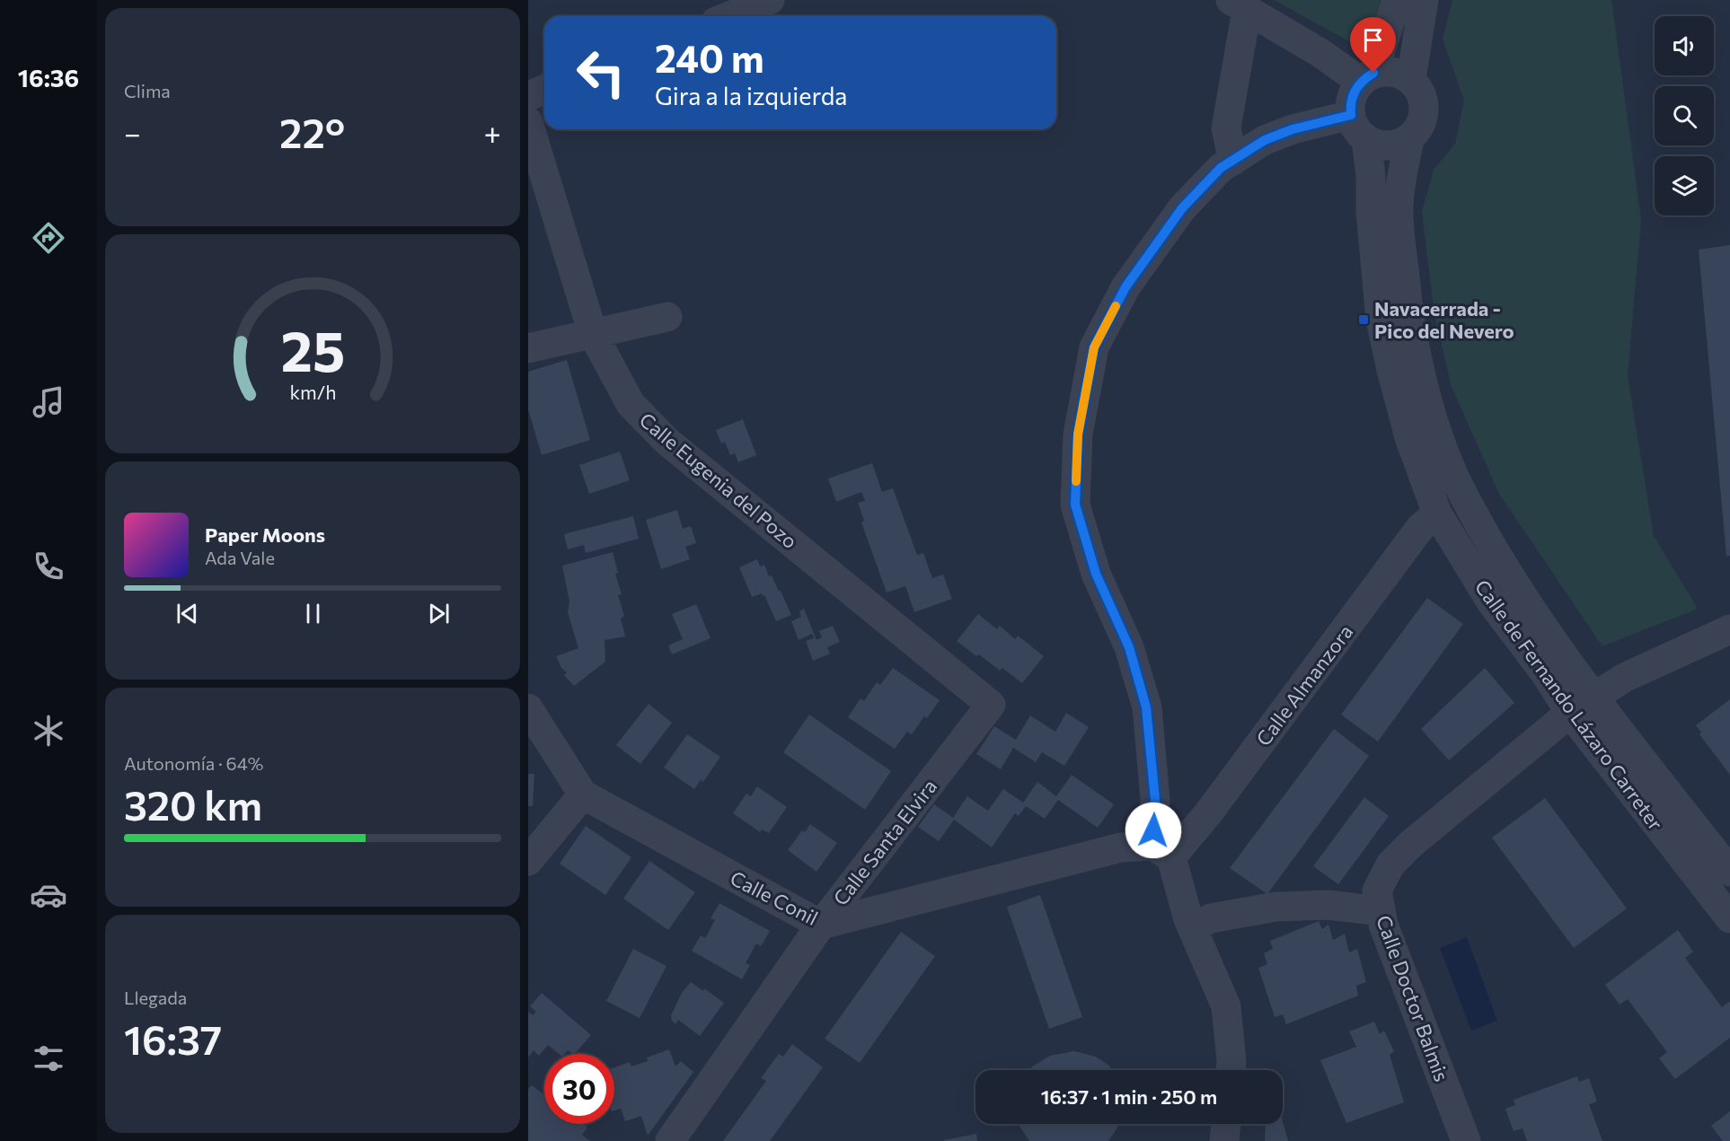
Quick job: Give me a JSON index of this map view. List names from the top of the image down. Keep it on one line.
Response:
{"streets":{"street":["Calle Eugenia del Pozo","Calle Almanzora","Calle de Fernando Lázaro Carreter","Calle Santa Elvira","Calle Conil","Calle Doctor Balmis"]},"crossings":[["Calle Eugenia del Pozo","Calle Santa Elvira"],["Calle Almanzora","Calle de Fernando Lázaro Carreter"],["Calle Almanzora","Calle Conil"],["Calle de Fernando Lázaro Carreter","Calle Doctor Balmis"],["Calle Santa Elvira","Calle Conil"]],"places":{"transit":["Navacerrada - Pico del Nevero"]},"page":{"tabs":"16:36","tile":["Clima",["Autonomía · 64%","320 km"],["Llegada","16:37"]],"turn":["240 m","Gira a la izquierda"],"heat":["−","22°","+"],"song":["Paper Moons","Ada Vale"],"limit":"30","trip":"16:37 · 1 min · 250 m","gauge":["25","km/h"]}}
